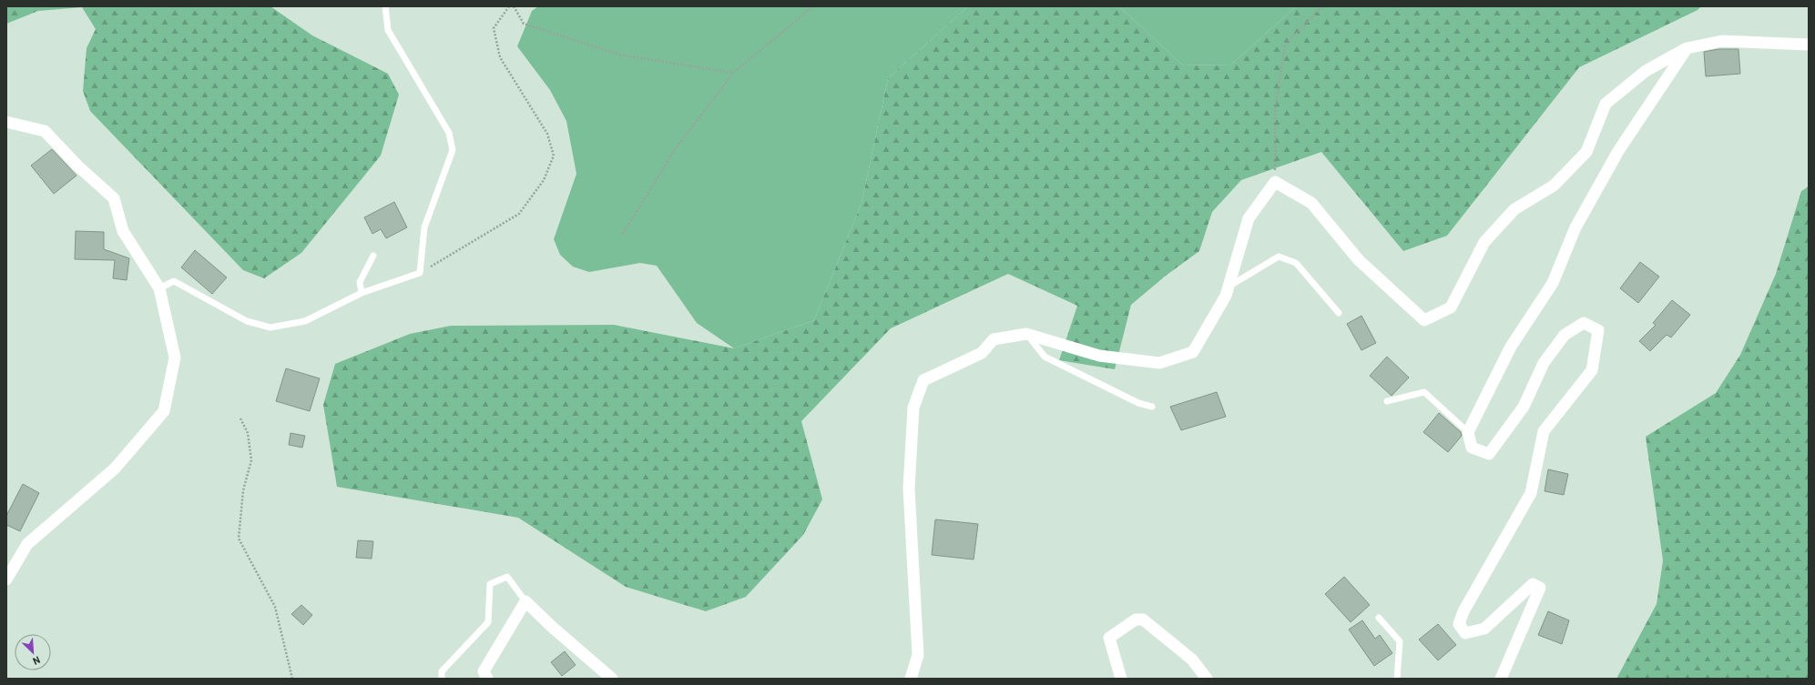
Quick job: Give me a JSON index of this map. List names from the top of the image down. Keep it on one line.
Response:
{"north":"bottom right"}
